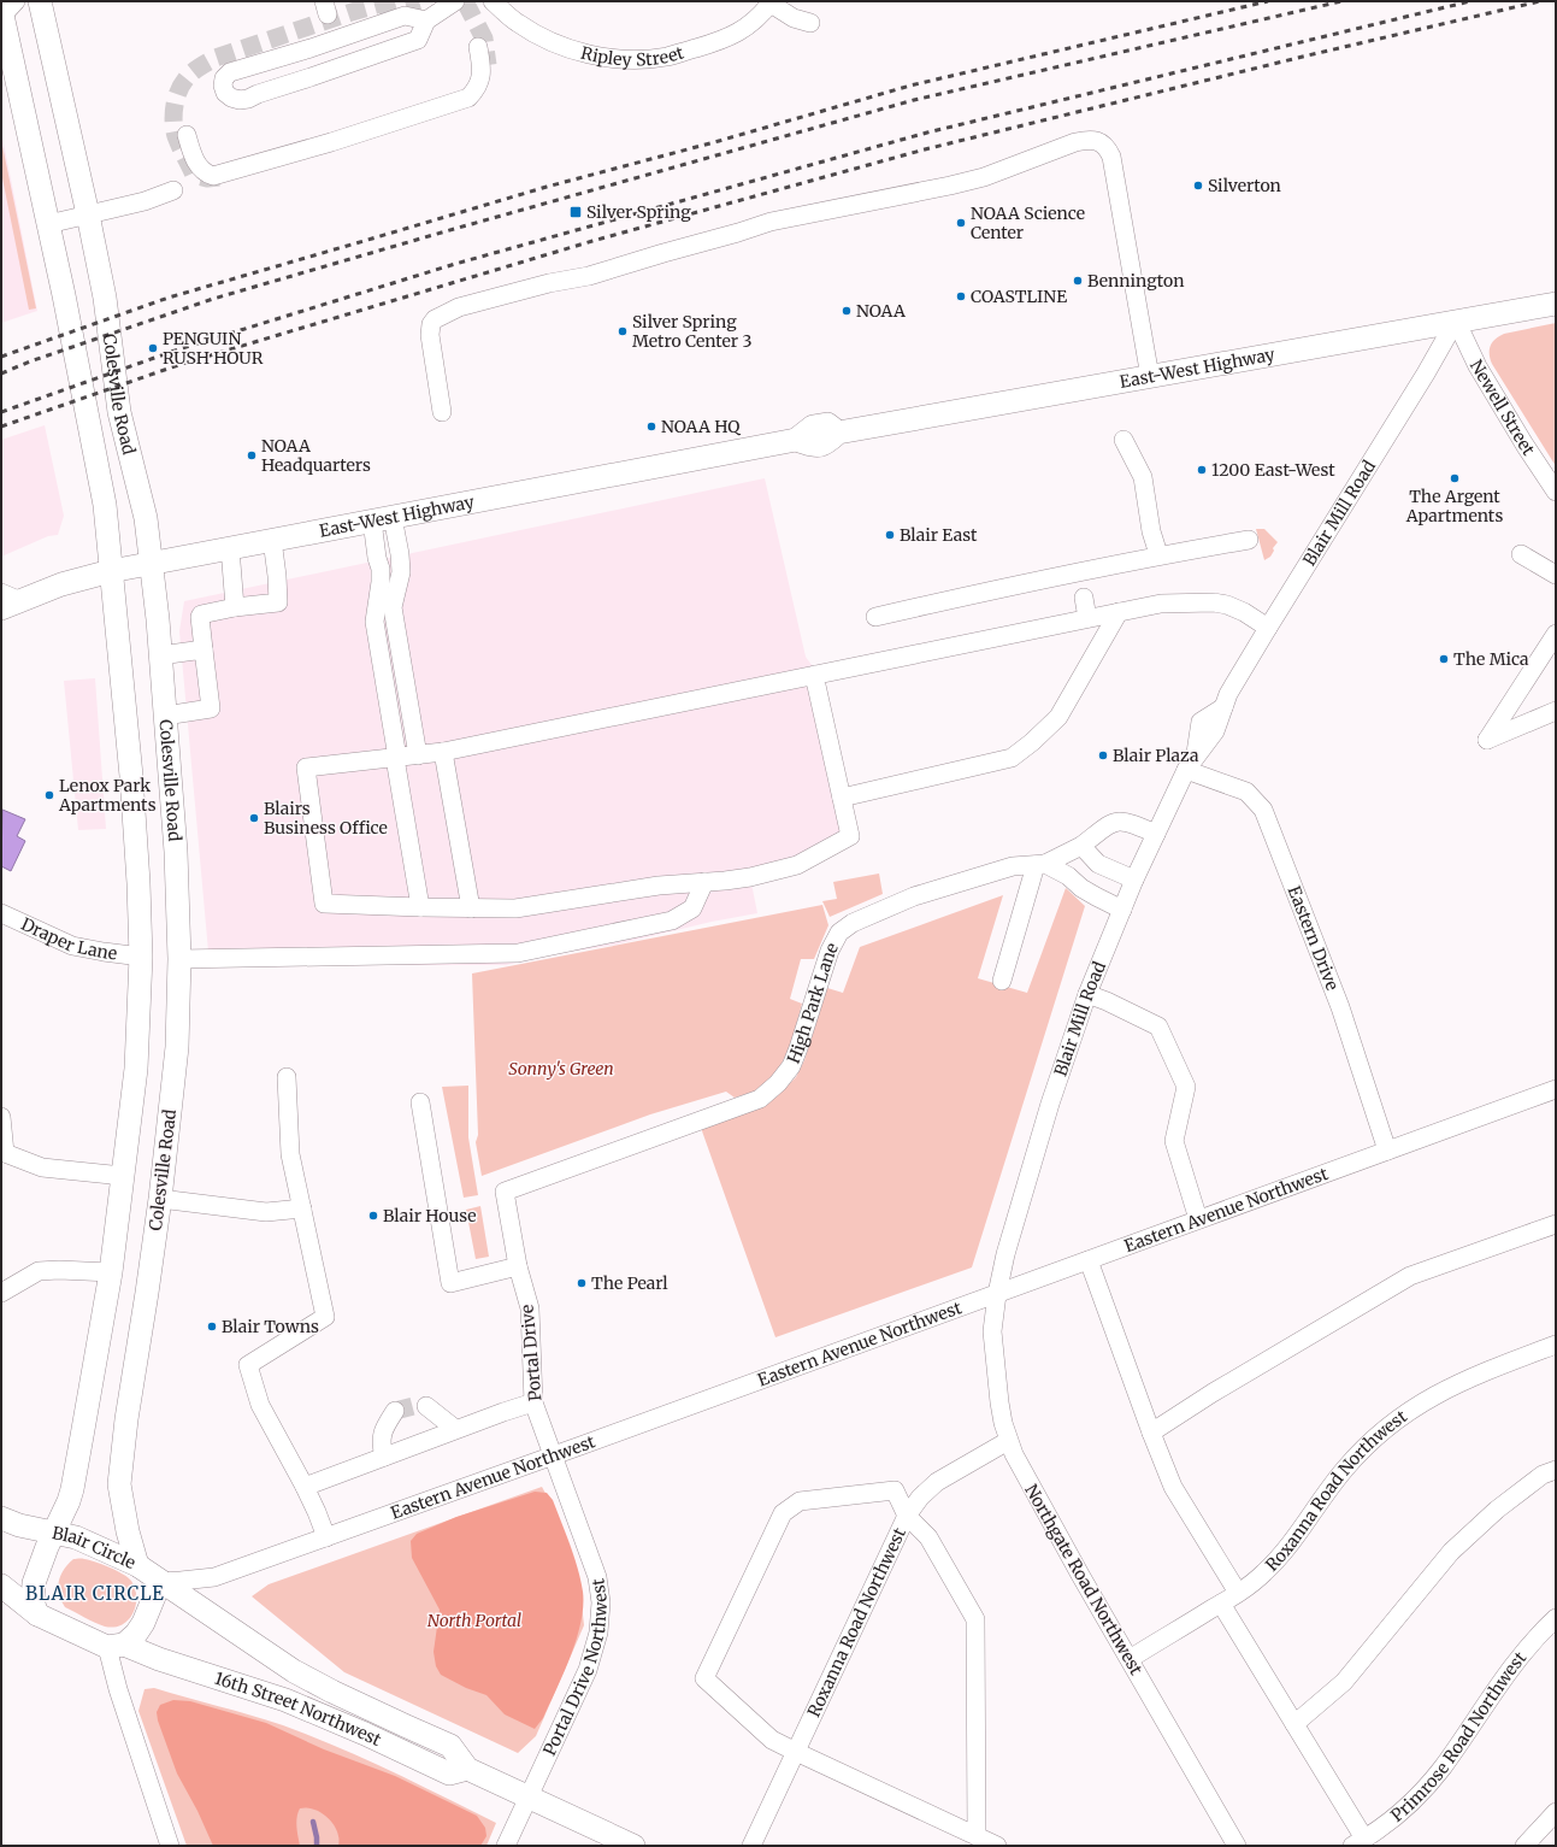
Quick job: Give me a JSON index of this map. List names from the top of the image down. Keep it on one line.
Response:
{"streets":{"main road":["East-West Highway","Colesville Road","Blair Circle","16th Street Northwest"],"street":["Ripley Street","Newell Street","Blair Mill Road","Draper Lane","Eastern Drive","High Park Lane","Eastern Avenue Northwest","Portal Drive","Roxanna Road Northwest","Northgate Road Northwest","Portal Drive Northwest","Primrose Road Northwest"]},"crossings":[["East-West Highway","Colesville Road"],["East-West Highway","Newell Street"],["East-West Highway","Blair Mill Road"],["Colesville Road","Blair Circle"],["Newell Street","Blair Mill Road"],["Blair Mill Road","Eastern Drive"],["Blair Mill Road","Eastern Avenue Northwest"],["Blair Mill Road","Northgate Road Northwest"],["Eastern Drive","Eastern Avenue Northwest"],["High Park Lane","Portal Drive"],["Eastern Avenue Northwest","Portal Drive"],["Eastern Avenue Northwest","Blair Circle"],["Eastern Avenue Northwest","Northgate Road Northwest"],["Eastern Avenue Northwest","Portal Drive Northwest"],["Eastern Avenue Northwest","16th Street Northwest"],["Portal Drive","Portal Drive Northwest"],["Roxanna Road Northwest","Northgate Road Northwest"],["Blair Circle","16th Street Northwest"],["Portal Drive Northwest","16th Street Northwest"]],"districts":["BLAIR CIRCLE"],"parks":["Sonny's Green","North Portal"],"places":{"other":["Silverton","NOAA Science Center","Bennington","COASTLINE","NOAA","Silver Spring Metro Center 3","PENGUIN RUSH HOUR","NOAA HQ","NOAA Headquarters","1200 East-West","The Argent Apartments","Blair East","The Mica","Blair Plaza","Lenox Park Apartments","Blairs Business Office","Blair House","The Pearl","Blair Towns"],"transit":["Silver Spring"]}}
